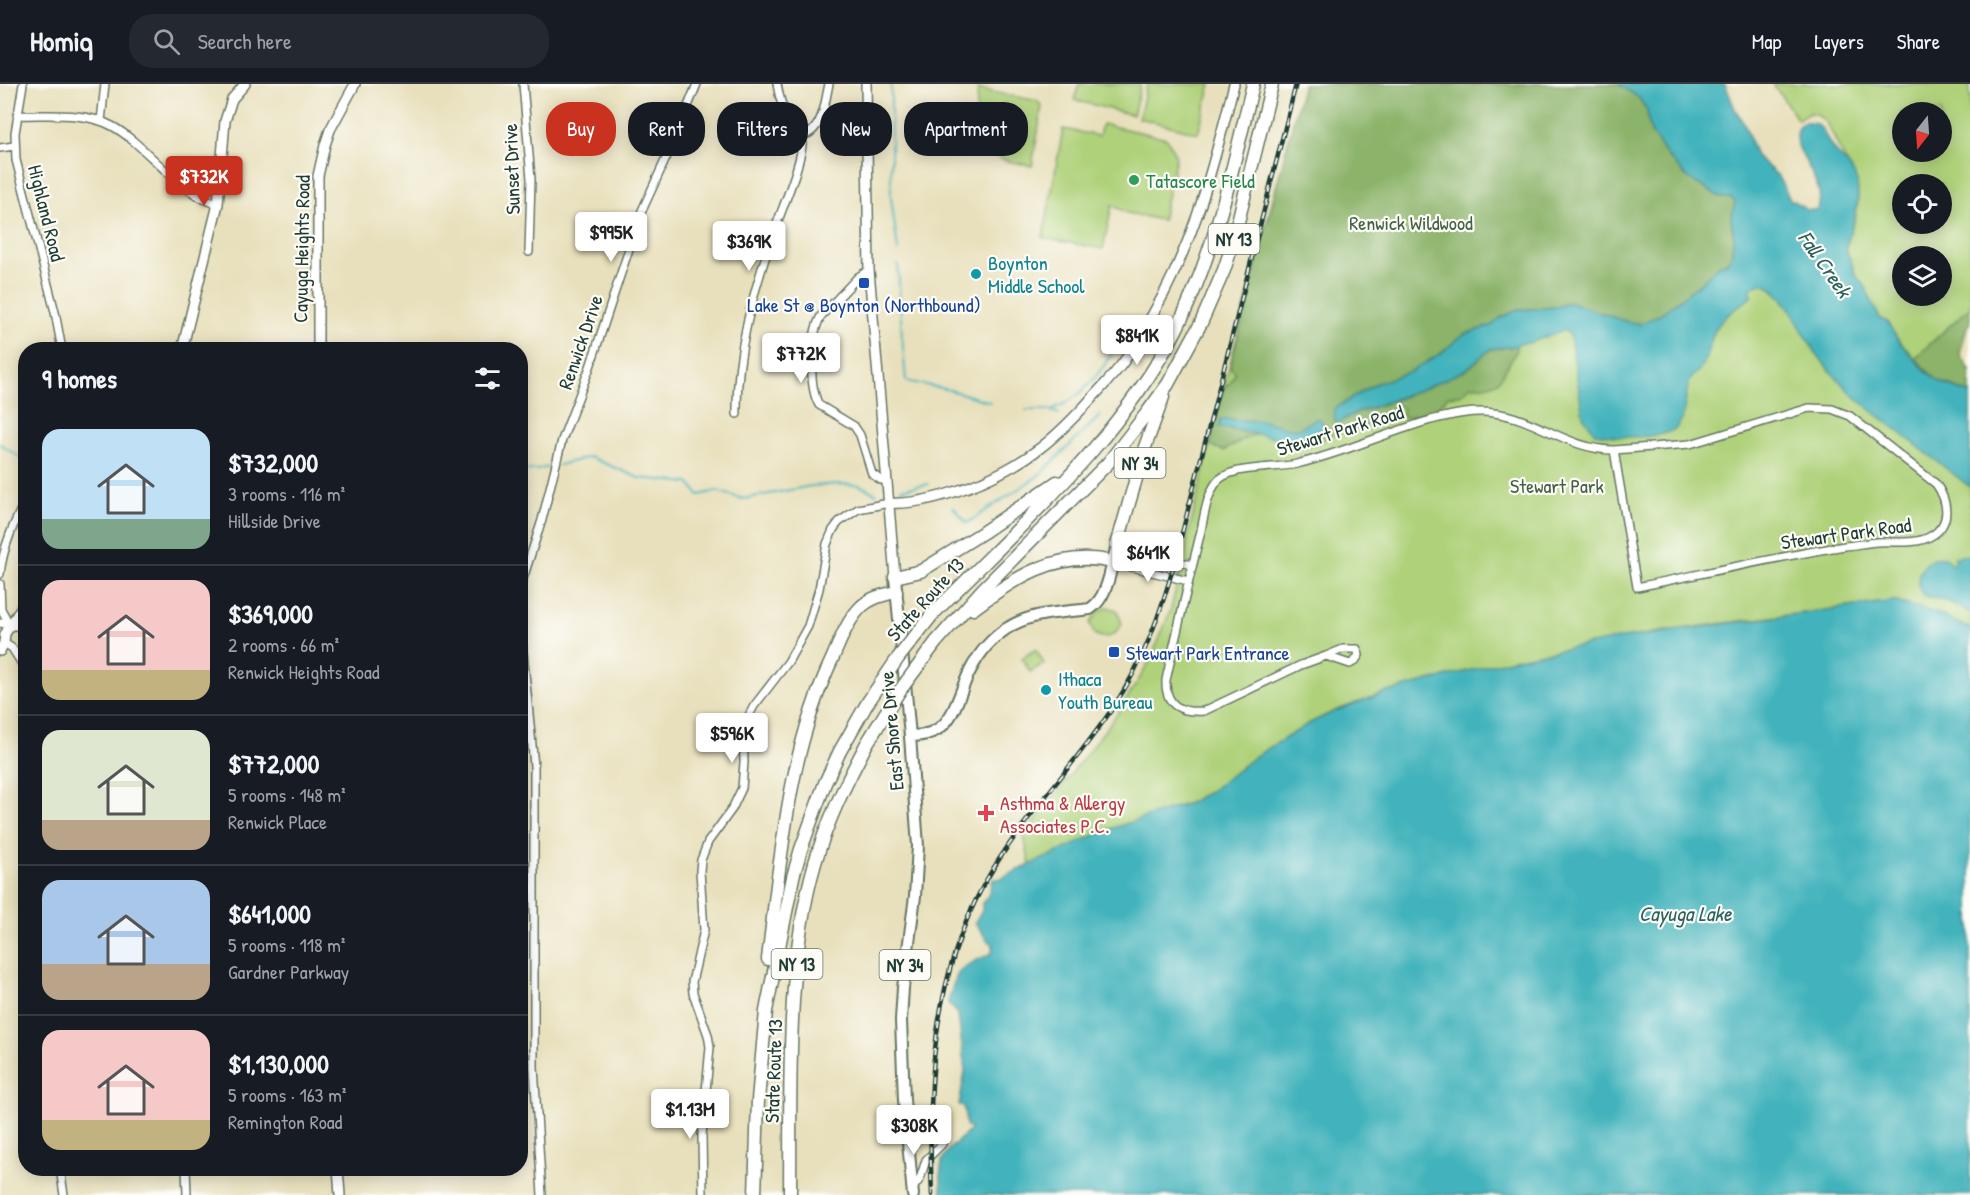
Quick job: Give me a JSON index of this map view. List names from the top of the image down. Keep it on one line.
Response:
{"streets":{"highway":["NY 13","NY 34","State Route 13"],"main road":["East Shore Drive"],"street":["Sunset Drive","Highland Road","Cayuga Heights Road","Renwick Drive","Stewart Park Road"]},"crossings":[["NY 34","State Route 13"],["NY 34","East Shore Drive"]],"water":["Fall Creek","Cayuga Lake"],"parks":["Renwick Wildwood","Stewart Park"],"places":{"other":["Tatascore Field","Boynton Middle School","Ithaca Youth Bureau"],"transit":["Lake St @ Boynton (Northbound)","Stewart Park Entrance"],"health":["Asthma & Allergy Associates P.C."]},"north":"bottom","page":{"header":"Homiq","search":"Search here","nav":["Map","Layers","Share"],"chip":["Buy","Rent","Filters","New","Apartment"],"price":["$732K","$995K","$369K","$841K","$772K","$641K","$596K","$1.13M","$308K"],"heading":"9 homes","list":[{"name":"$732,000","note":"3 rooms · 116 m² · Hillside Drive"},{"name":"$369,000","note":"2 rooms · 66 m² · Renwick Heights Road"},{"name":"$772,000","note":"5 rooms · 148 m² · Renwick Place"},{"name":"$641,000","note":"5 rooms · 118 m² · Gardner Parkway"},{"name":"$1,130,000","note":"5 rooms · 163 m² · Remington Road"}]}}
